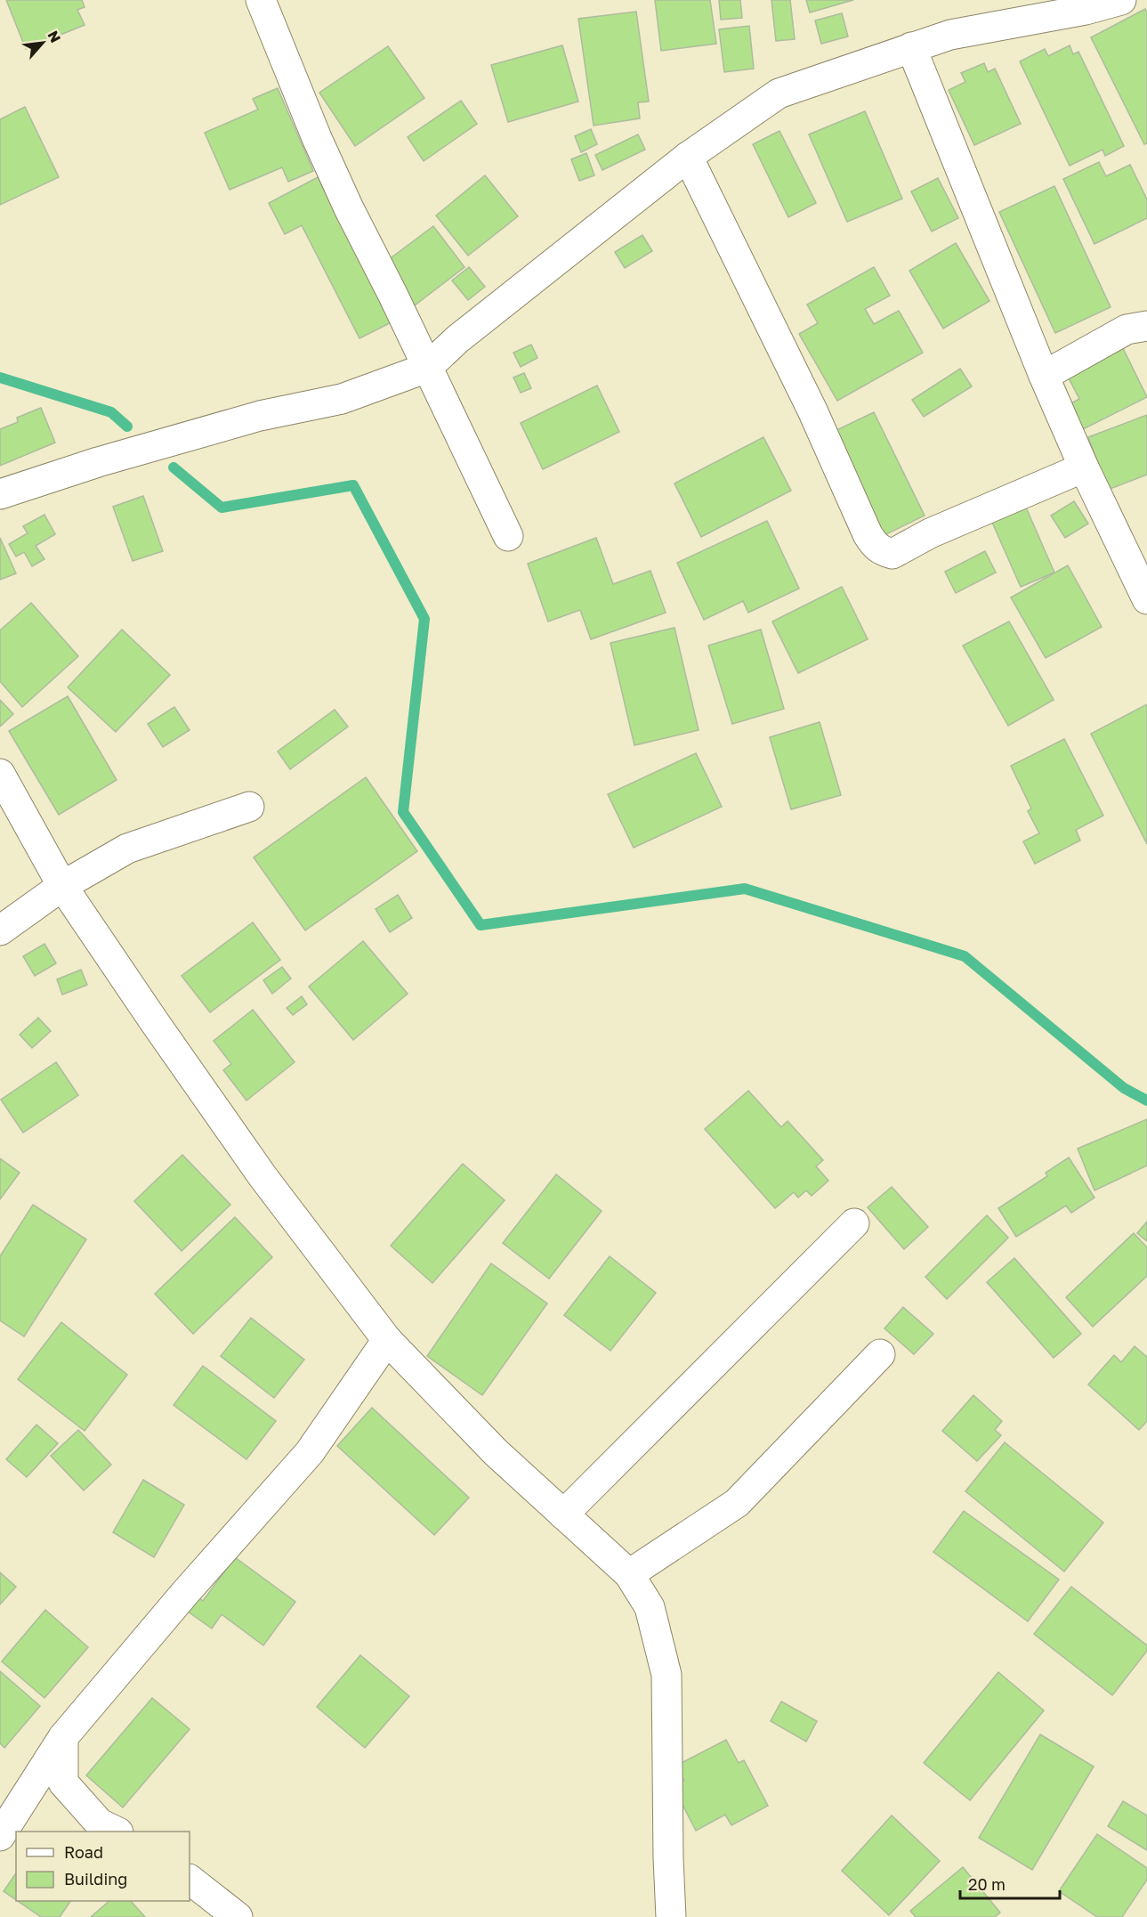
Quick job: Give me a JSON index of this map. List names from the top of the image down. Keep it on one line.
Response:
{"legend":["Road","Building"],"scale_bar":"20 m","north":"top right"}
